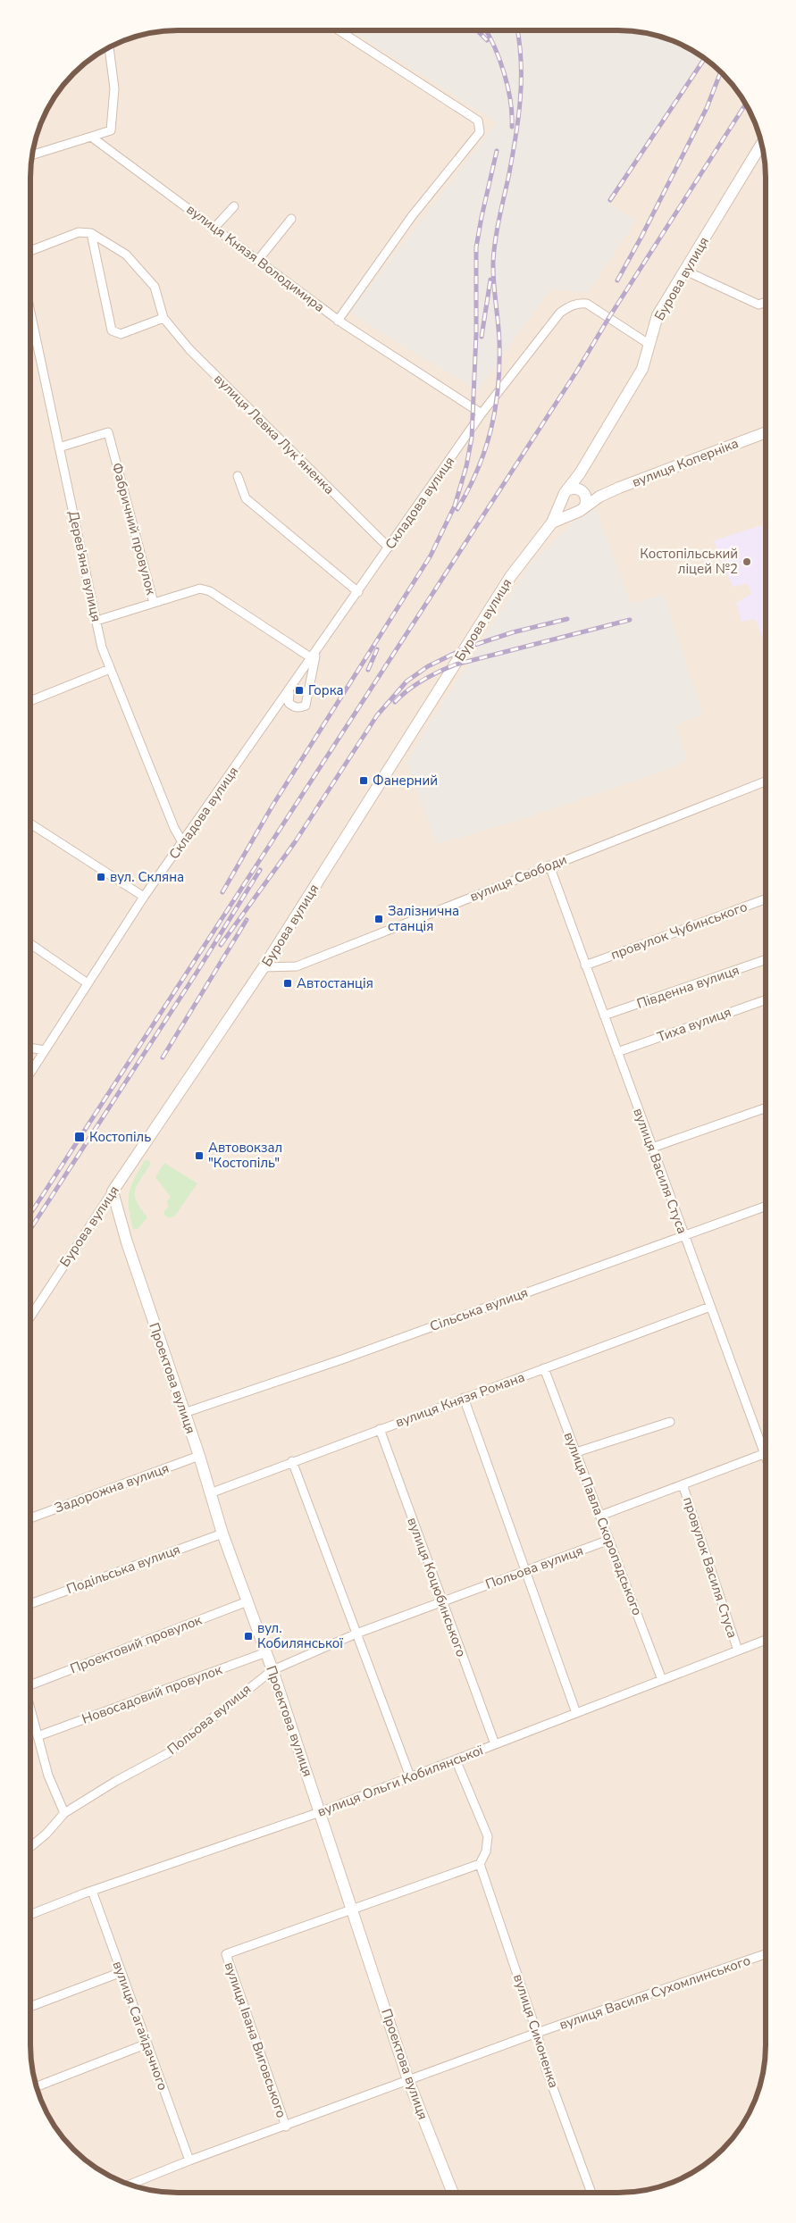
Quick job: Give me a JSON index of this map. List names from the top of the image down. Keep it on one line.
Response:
{"streets":{"main road":["Бурова вулиця","вулиця Коперніка","Проектова вулиця"],"street":["вулиця Князя Володимира","вулиця Левка Лукʼяненка","Складова вулиця","Фабричний провулок","Дерев'яна вулиця","вулиця Свободи","провулок Чубинського","Південна вулиця","Тиха вулиця","вулиця Василя Стуса","Сільська вулиця","вулиця Князя Романа","Задорожна вулиця","вулиця Павла Скоропадського","Польова вулиця","провулок Василя Стуса","Подільська вулиця","вулиця Коцюбинського","Проектовий провулок","Новосадовий провулок","вулиця Ольги Кобилянської","вулиця Василя Сухомлинського","вулиця Сагайдачного","вулиця Симоненка","вулиця Івана Виговського"]},"crossings":[["вулиця Князя Володимира","Складова вулиця"],["Бурова вулиця","вулиця Коперніка"],["Бурова вулиця","Складова вулиця"],["Бурова вулиця","вулиця Свободи"],["Бурова вулиця","Проектова вулиця"],["вулиця Левка Лукʼяненка","Складова вулиця"],["Складова вулиця","Фабричний провулок"],["Складова вулиця","Дерев'яна вулиця"],["Фабричний провулок","Дерев'яна вулиця"],["вулиця Свободи","вулиця Василя Стуса"],["провулок Чубинського","вулиця Василя Стуса"],["Південна вулиця","вулиця Василя Стуса"],["Тиха вулиця","вулиця Василя Стуса"],["вулиця Василя Стуса","Сільська вулиця"],["вулиця Василя Стуса","вулиця Князя Романа"],["Сільська вулиця","Проектова вулиця"],["Проектова вулиця","вулиця Князя Романа"],["Проектова вулиця","Задорожна вулиця"],["Проектова вулиця","Польова вулиця"],["Проектова вулиця","Подільська вулиця"],["Проектова вулиця","Проектовий провулок"],["Проектова вулиця","Новосадовий провулок"],["Проектова вулиця","вулиця Ольги Кобилянської"],["Проектова вулиця","вулиця Василя Сухомлинського"],["Проектова вулиця","вулиця Івана Виговського"],["вулиця Князя Романа","вулиця Павла Скоропадського"],["вулиця Князя Романа","вулиця Коцюбинського"],["вулиця Павла Скоропадського","Польова вулиця"],["вулиця Павла Скоропадського","вулиця Ольги Кобилянської"],["Польова вулиця","вулиця Коцюбинського"],["провулок Василя Стуса","вулиця Ольги Кобилянської"],["вулиця Коцюбинського","вулиця Ольги Кобилянської"],["вулиця Ольги Кобилянської","вулиця Сагайдачного"],["вулиця Василя Сухомлинського","вулиця Сагайдачного"],["вулиця Василя Сухомлинського","вулиця Симоненка"],["вулиця Василя Сухомлинського","вулиця Івана Виговського"]],"places":{"other":["Костопільський ліцей №2"],"transit":["Горка","Фанерний","вул. Скляна","Залізнична станція","Автостанція","Костопіль","Автовокзал \"Костопіль\"","вул. Кобилянської"]}}
